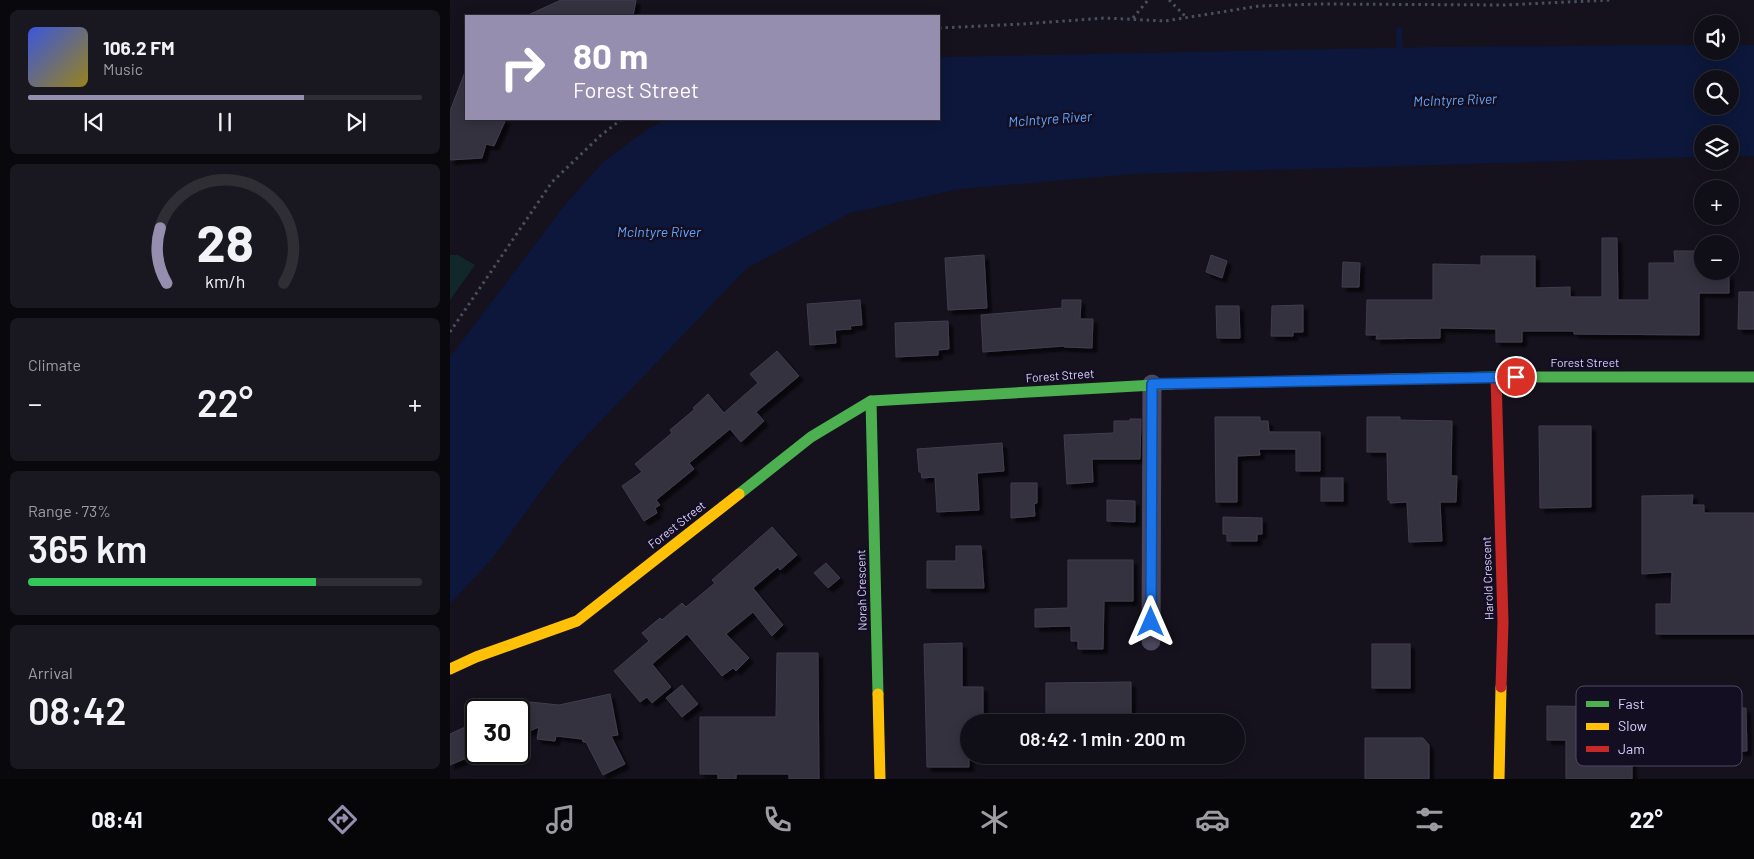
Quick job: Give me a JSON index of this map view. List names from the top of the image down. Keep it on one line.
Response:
{"streets":{"street":["Forest Street","Harold Crescent","Norah Crescent"]},"crossings":[["Forest Street","Harold Crescent"],["Forest Street","Norah Crescent"]],"water":["McIntyre River"],"legend":["Fast","Slow","Jam"],"page":{"map_buttons":["+","−"],"turn":["80 m","Forest Street"],"song":["106.2 FM","Music"],"tile":["Climate",["Range · 73%","365 km"],["Arrival","08:42"]],"heat":["−","22°","+"],"limit":"30","trip":"08:42 · 1 min · 200 m","tabs":["08:41","22°"],"gauge":["28","km/h"]}}
